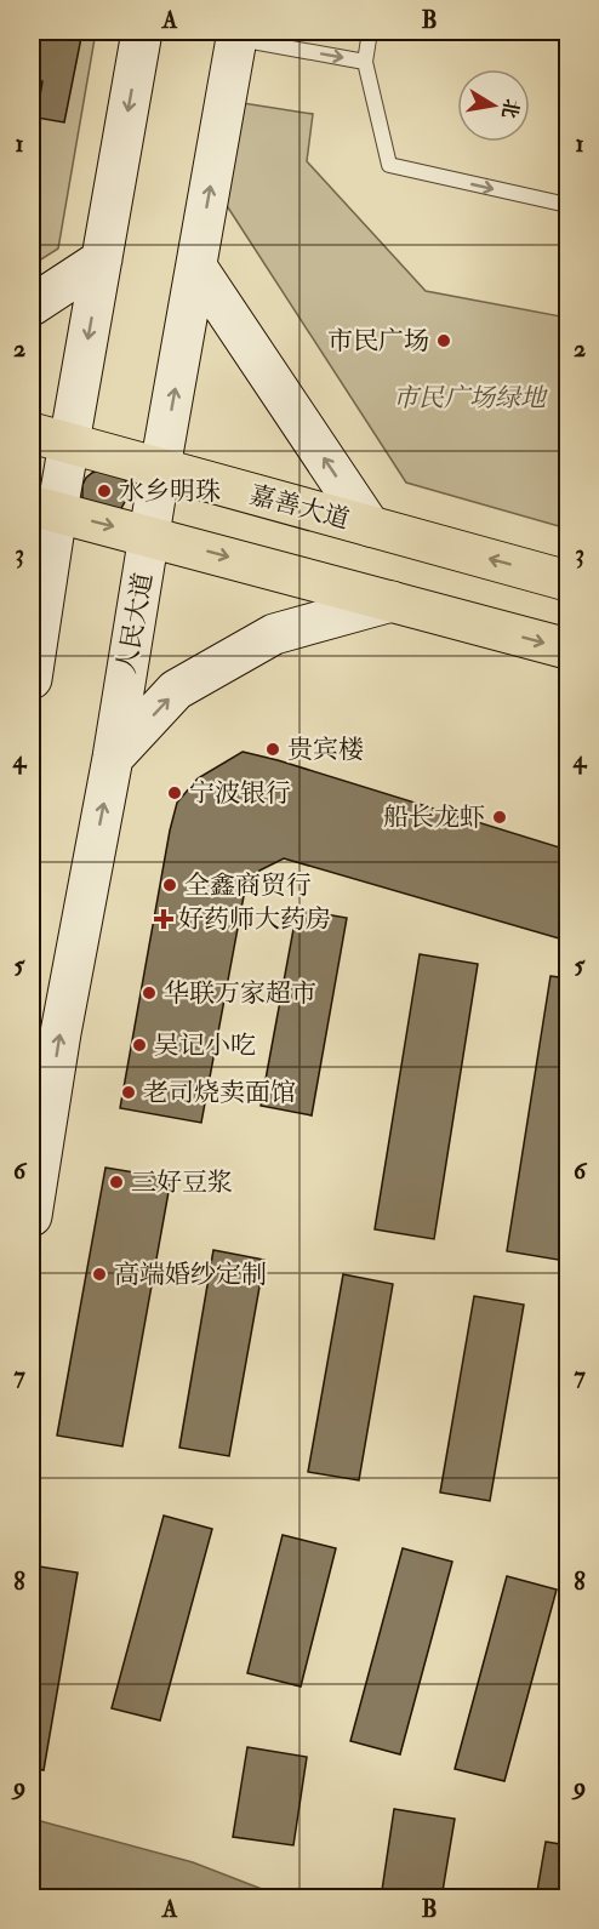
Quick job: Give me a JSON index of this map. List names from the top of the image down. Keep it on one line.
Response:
{"streets":{"main road":["嘉善大道","人民大道"]},"crossings":[["嘉善大道","人民大道"]],"parks":["市民广场绿地"],"places":{"other":["市民广场","水乡明珠","贵宾楼","宁波银行","船长龙虾","全鑫商贸行","华联万家超市","吴记小吃","老司烧卖面馆","三好豆浆","高端婚纱定制"],"health":["好药师大药房"]},"north":"right","grid":{"columns":["A","B"],"rows":["1","2","3","4","5","6","7","8","9"]}}
